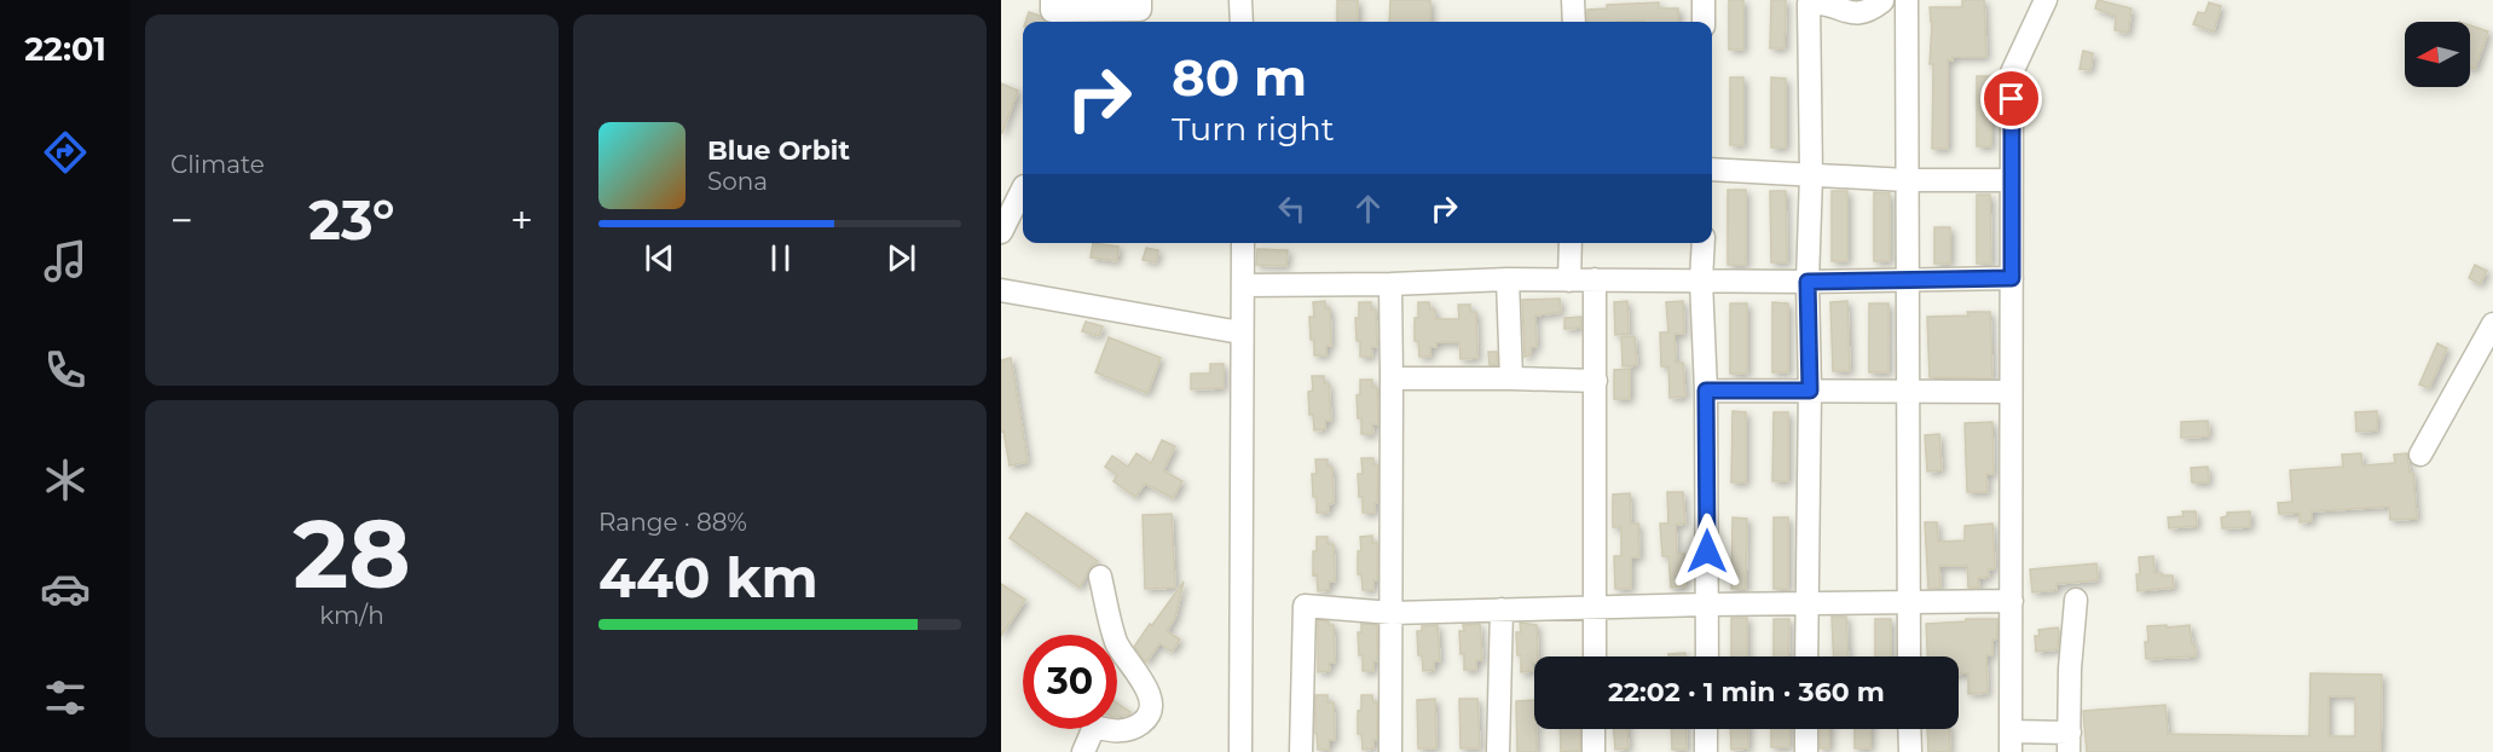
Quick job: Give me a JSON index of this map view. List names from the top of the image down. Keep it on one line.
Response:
{"north":"left","page":{"tabs":"22:01","tile":["Climate",["28","km/h"],["Range · 88%","440 km"]],"turn":["80 m","Turn right"],"song":["Blue Orbit","Sona"],"heat":["−","23°","+"],"limit":"30","trip":"22:02 · 1 min · 360 m"}}
